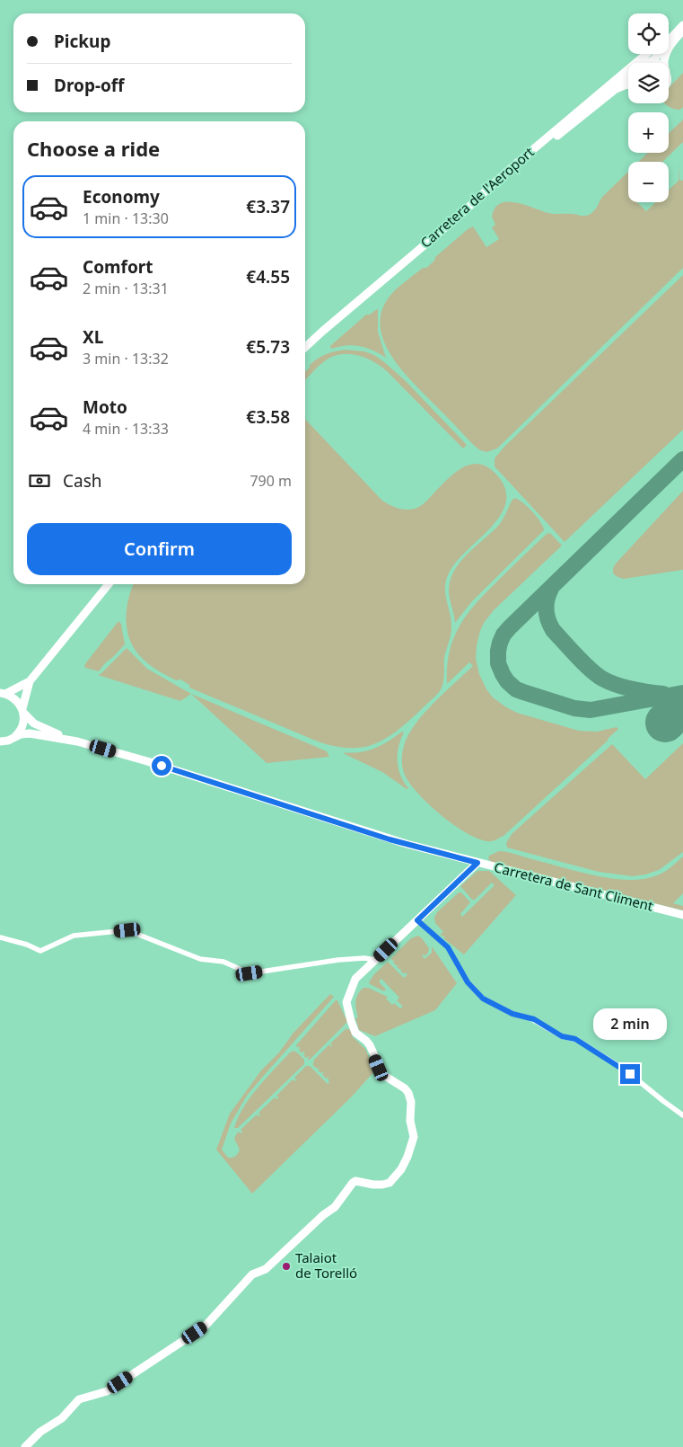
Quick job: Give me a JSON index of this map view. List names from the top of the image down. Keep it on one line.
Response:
{"streets":{"main road":["Carretera de l'Aeroport","Carretera de Sant Climent"]},"places":["Talaiot de Torelló"],"page":{"map_buttons":["+","−"],"banner":["Pickup","Drop-off"],"heading":"Choose a ride","list":[{"name":"Economy","note":"1 min · 13:30","value":"€3.37"},{"name":"Comfort","note":"2 min · 13:31","value":"€4.55"},{"name":"XL","note":"3 min · 13:32","value":"€5.73"},{"name":"Moto","note":"4 min · 13:33","value":"€3.58"}],"pay":["Cash","790 m"],"buttons":"Confirm","bubble":"2 min"}}
